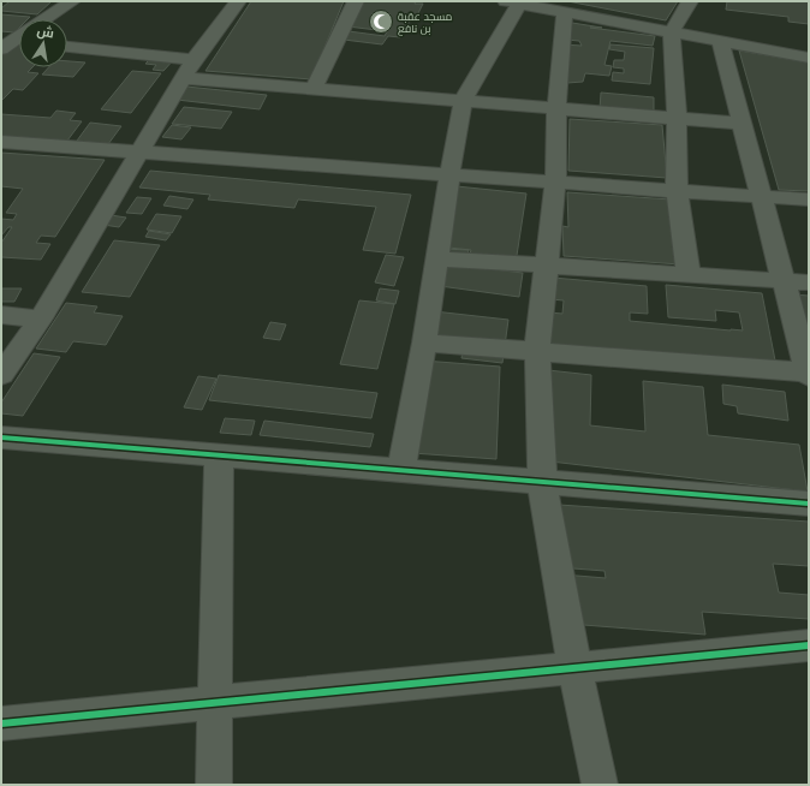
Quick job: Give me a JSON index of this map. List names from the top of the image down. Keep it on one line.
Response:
{"places":{"mosque":["مسجد عقبة بن نافع"]},"north":"top"}
